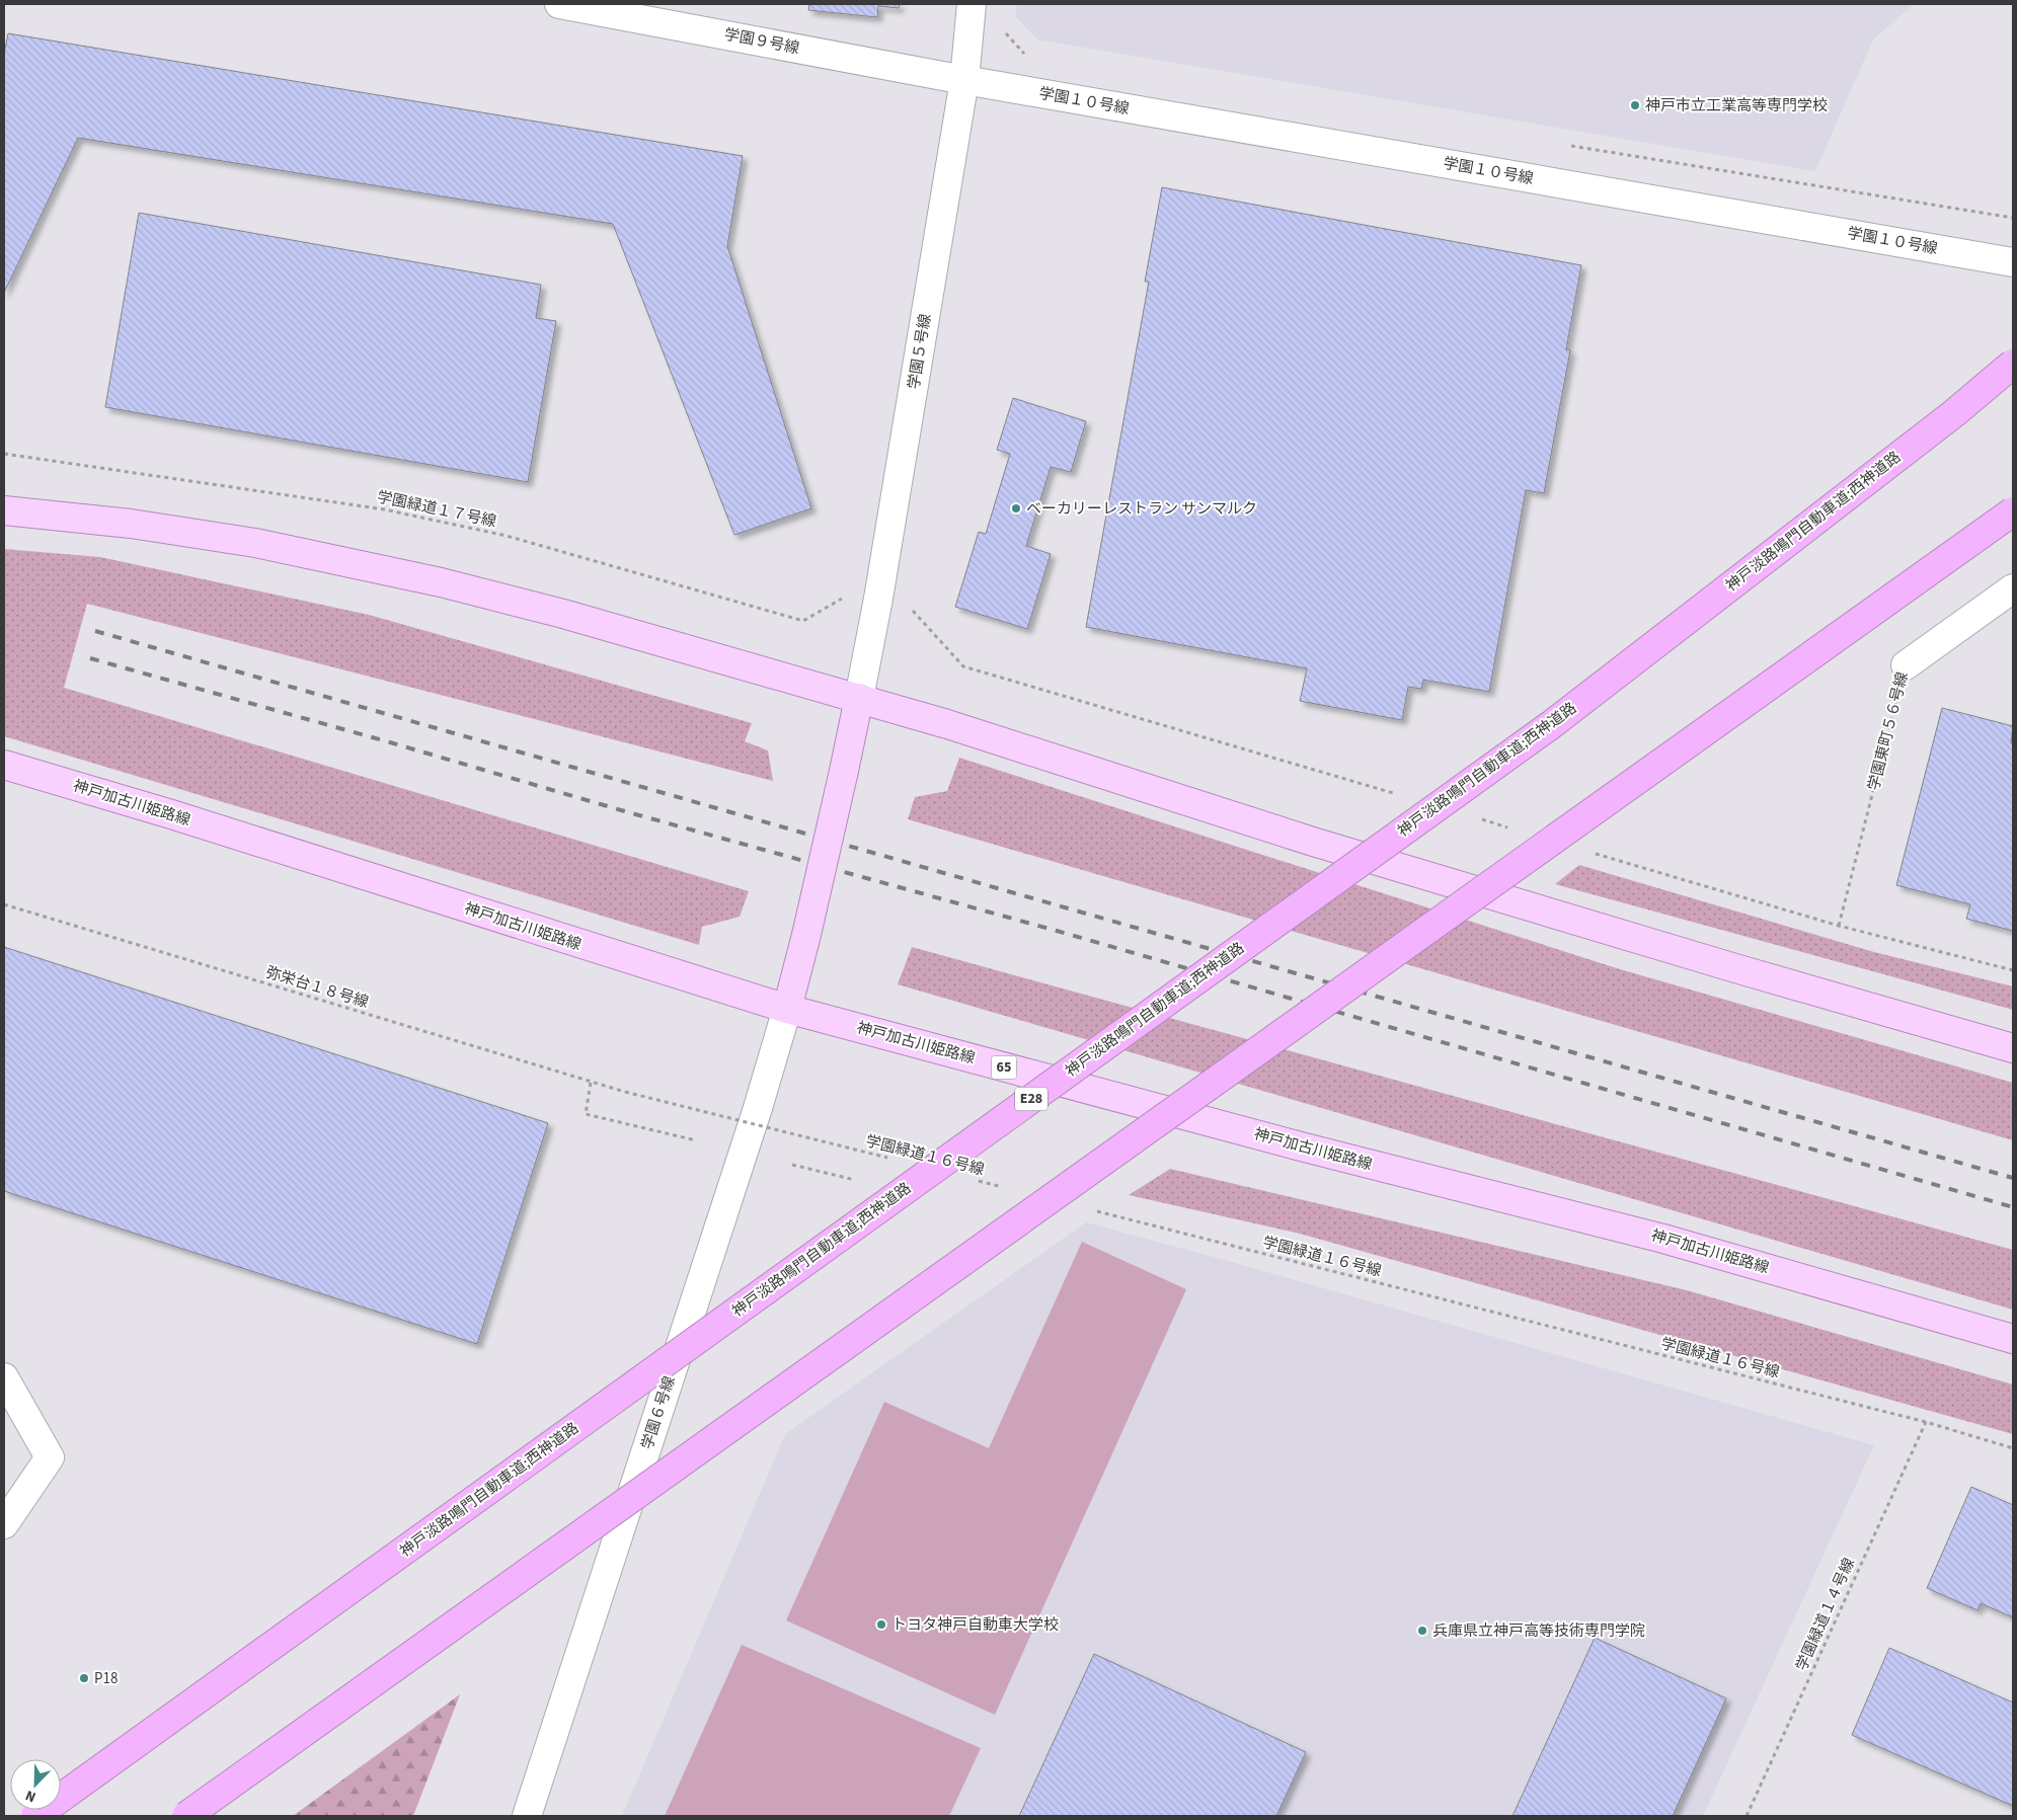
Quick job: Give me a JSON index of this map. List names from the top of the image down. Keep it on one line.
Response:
{"streets":{"highway":["神戸淡路鳴門自動車道;西神道路","E28"],"main road":["神戸加古川姫路線","65"],"street":["学園９号線","学園１０号線","学園５号線","学園東町５６号線","学園６号線"],"path":["学園緑道１７号線","弥栄台１８号線","学園緑道１６号線","学園緑道１４号線"]},"crossings":[["学園９号線","学園１０号線"],["学園９号線","学園５号線"],["学園１０号線","学園５号線"],["神戸加古川姫路線","学園６号線"],["弥栄台１８号線","学園緑道１６号線"],["学園緑道１６号線","学園緑道１４号線"]],"places":["神戸市立工業高等専門学校","ベーカリーレストラン サンマルク","トヨタ神戸自動車大学校","兵庫県立神戸高等技術専門学院","P18"],"north":"bottom left"}
